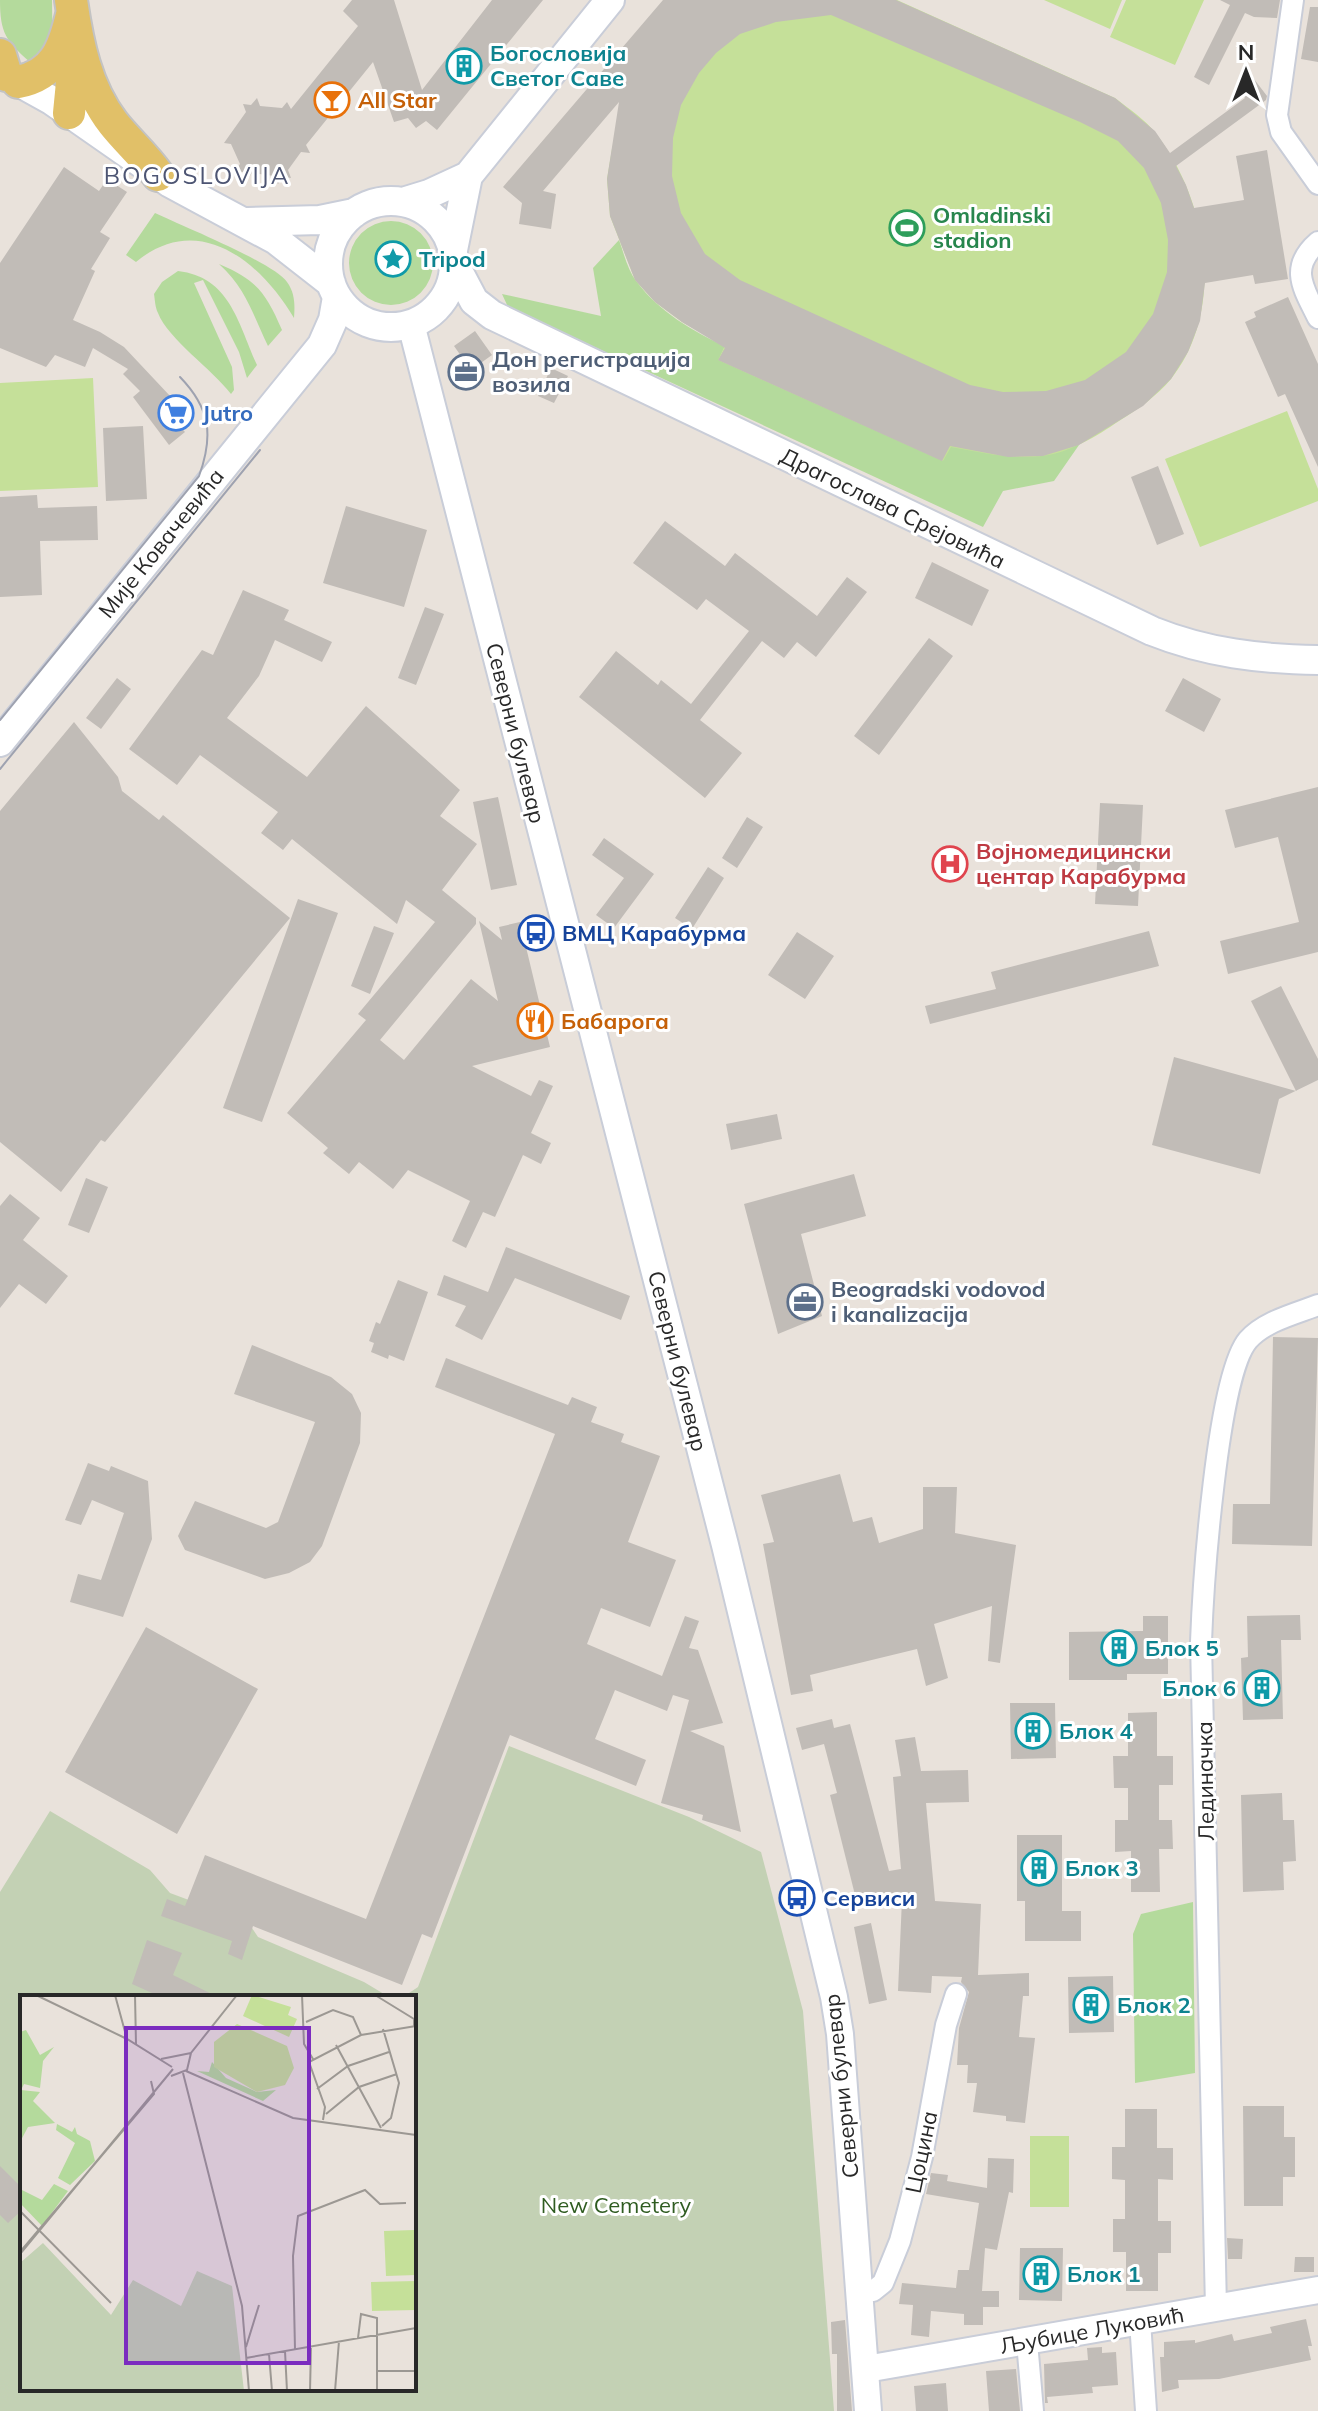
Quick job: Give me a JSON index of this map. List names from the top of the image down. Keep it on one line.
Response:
{"streets":{"main road":["Драгослава Срејовића","Мије Ковачевића"],"street":["Северни булевар","Лединачка","Цоцина","Љубице Луковић"]},"crossings":[["Драгослава Срејовића","Мије Ковачевића"],["Драгослава Срејовића","Северни булевар"],["Мије Ковачевића","Северни булевар"],["Северни булевар","Цоцина"],["Северни булевар","Љубице Луковић"],["Лединачка","Љубице Луковић"]],"districts":["BOGOSLOVIJA"],"parks":["New Cemetery"],"places":{"building":["Богословија Светог Саве","Блок 5","Блок 6","Блок 4","Блок 3","Блок 2","Блок 1"],"bar":["All Star"],"sports":["Omladinski stadion"],"place":["Tripod"],"office":["Дон регистрација возила","Beogradski vodovod i kanalizacija"],"supermarket":["Jutro"],"hospital":["Војномедицински центар Карабурма"],"bus stop":["ВМЦ Карабурма","Сервиси"],"restaurant":["Бабарога"]},"north":"top"}
